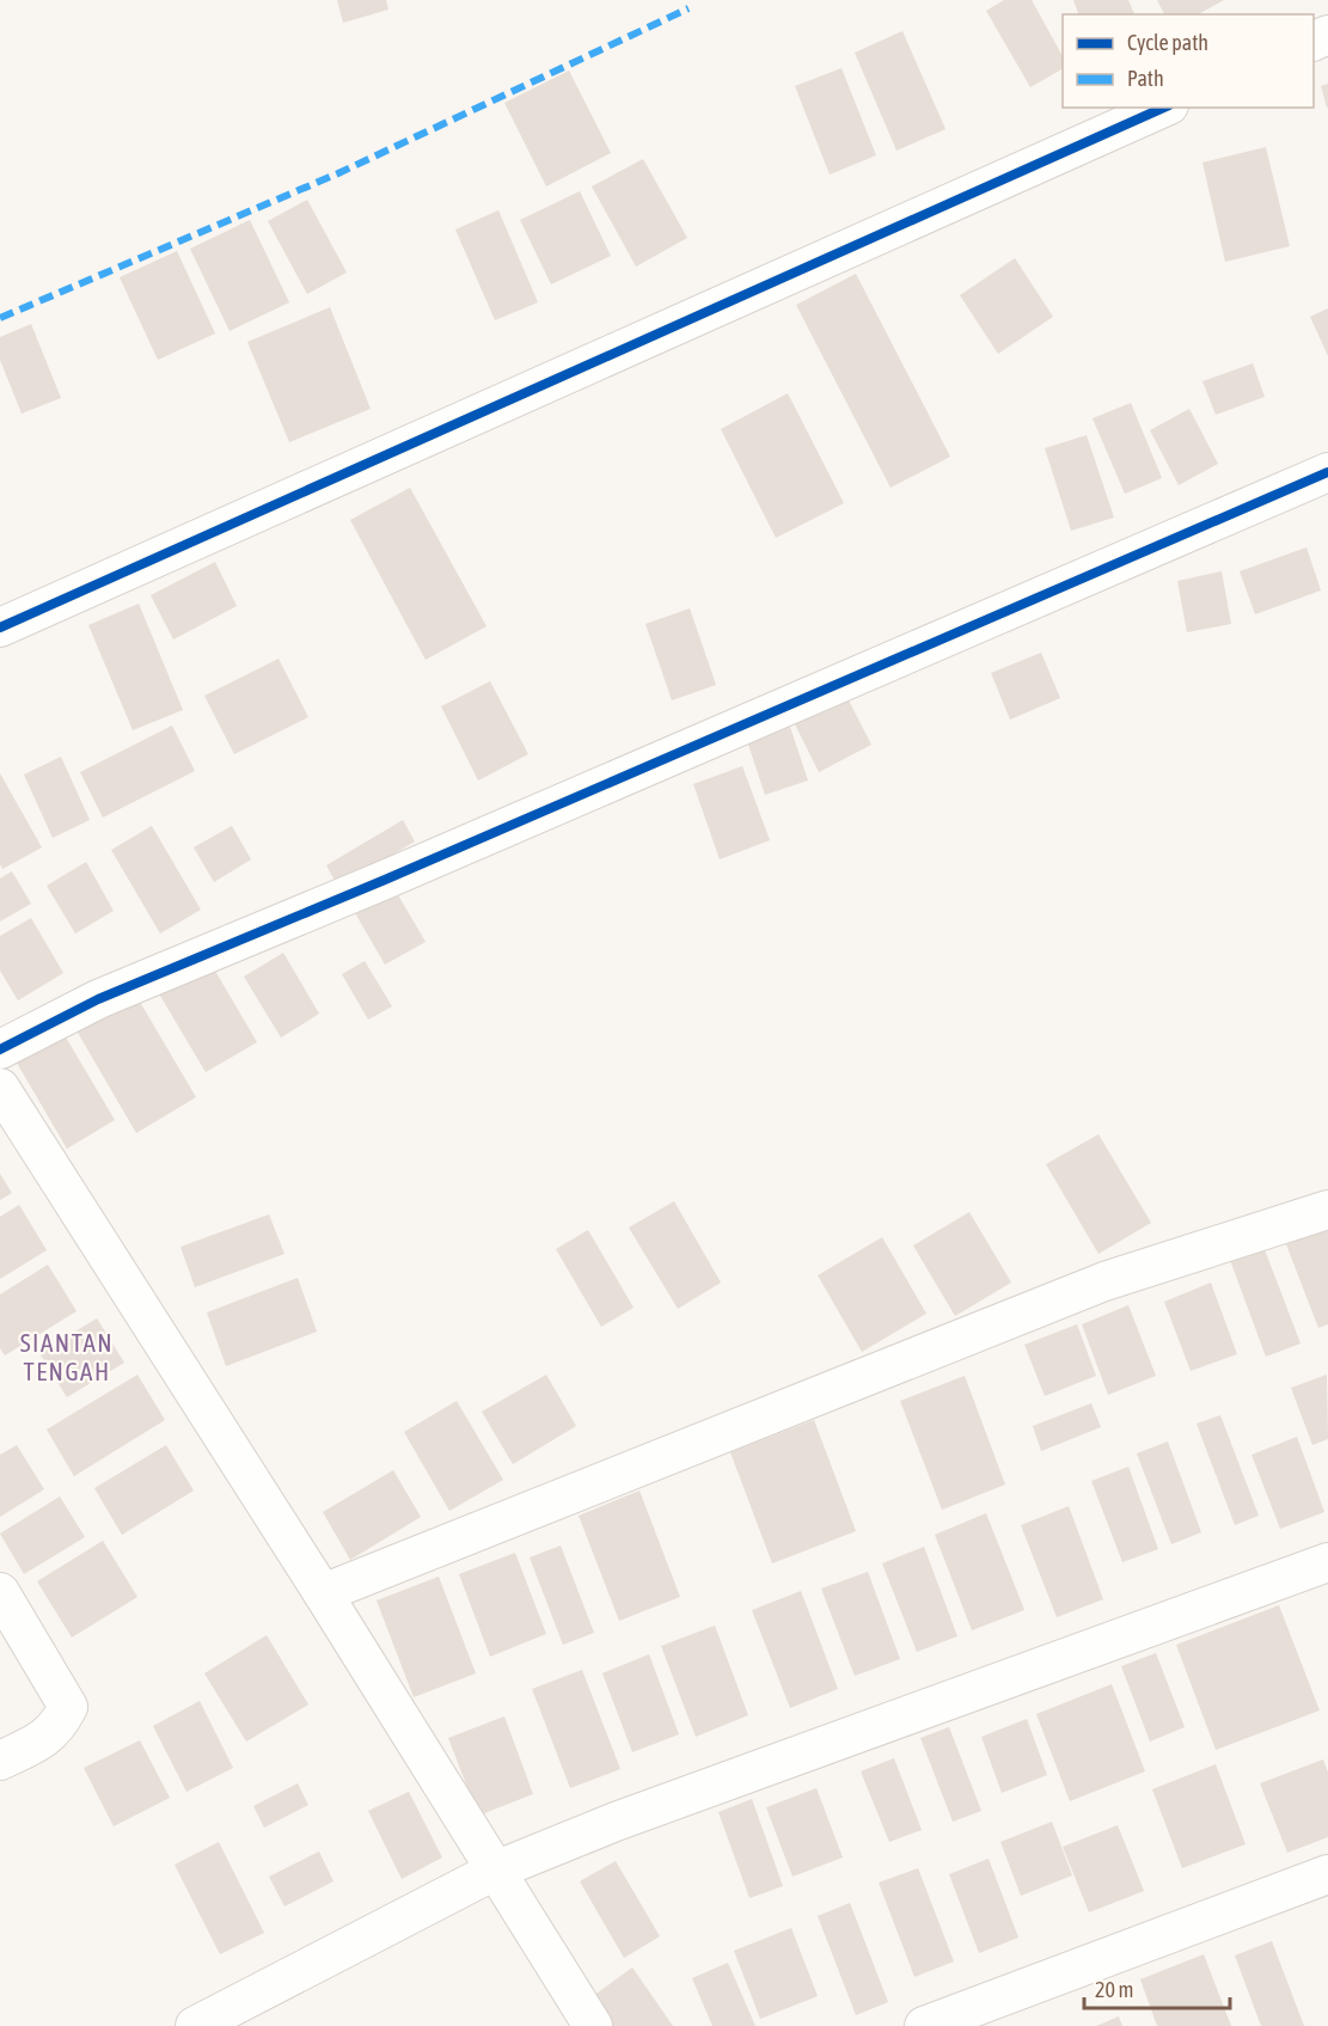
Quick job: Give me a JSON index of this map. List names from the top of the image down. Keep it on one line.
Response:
{"districts":["SIANTAN TENGAH"],"legend":["Cycle path","Path"],"scale_bar":"20 m"}
